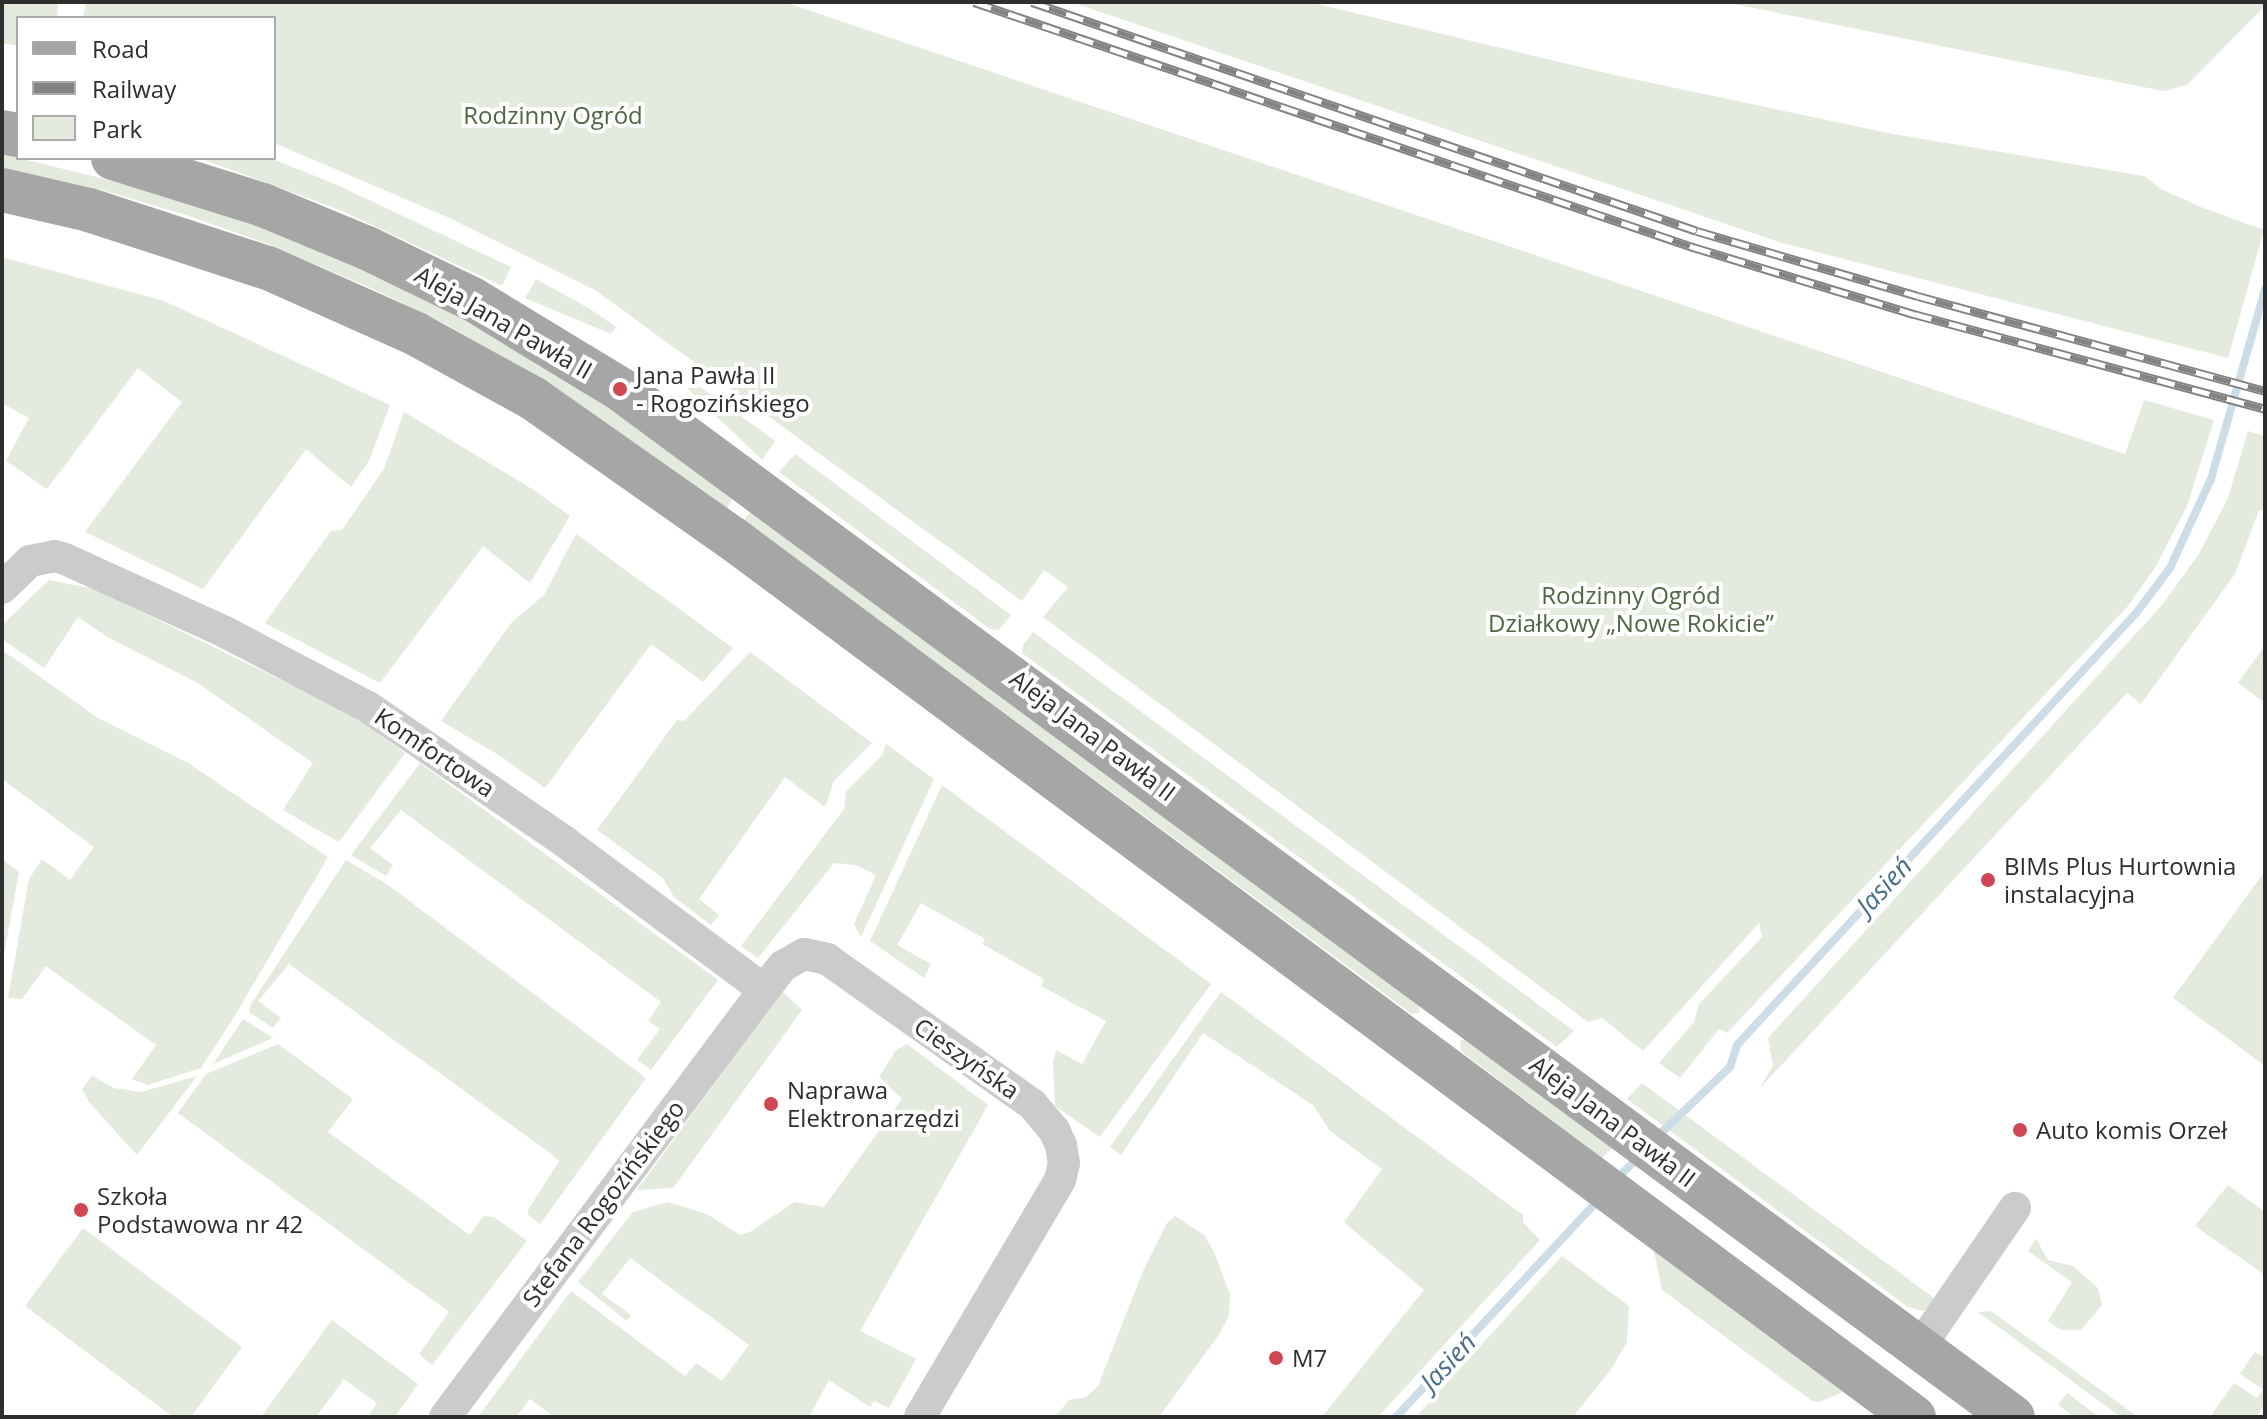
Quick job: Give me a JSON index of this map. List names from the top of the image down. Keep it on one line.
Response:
{"streets":{"main road":["Aleja Jana Pawła II"],"street":["Komfortowa","Cieszyńska","Stefana Rogozińskiego"]},"crossings":[["Komfortowa","Cieszyńska"],["Komfortowa","Stefana Rogozińskiego"],["Cieszyńska","Stefana Rogozińskiego"]],"water":["Jasień"],"parks":["Rodzinny Ogród","Rodzinny Ogród Działkowy „Nowe Rokicie”"],"places":["Jana Pawła II - Rogozińskiego","BIMs Plus Hurtownia instalacyjna","Naprawa Elektronarzędzi","Auto komis Orzeł","Szkoła Podstawowa nr 42","M7"],"legend":["Road","Railway","Park"]}
